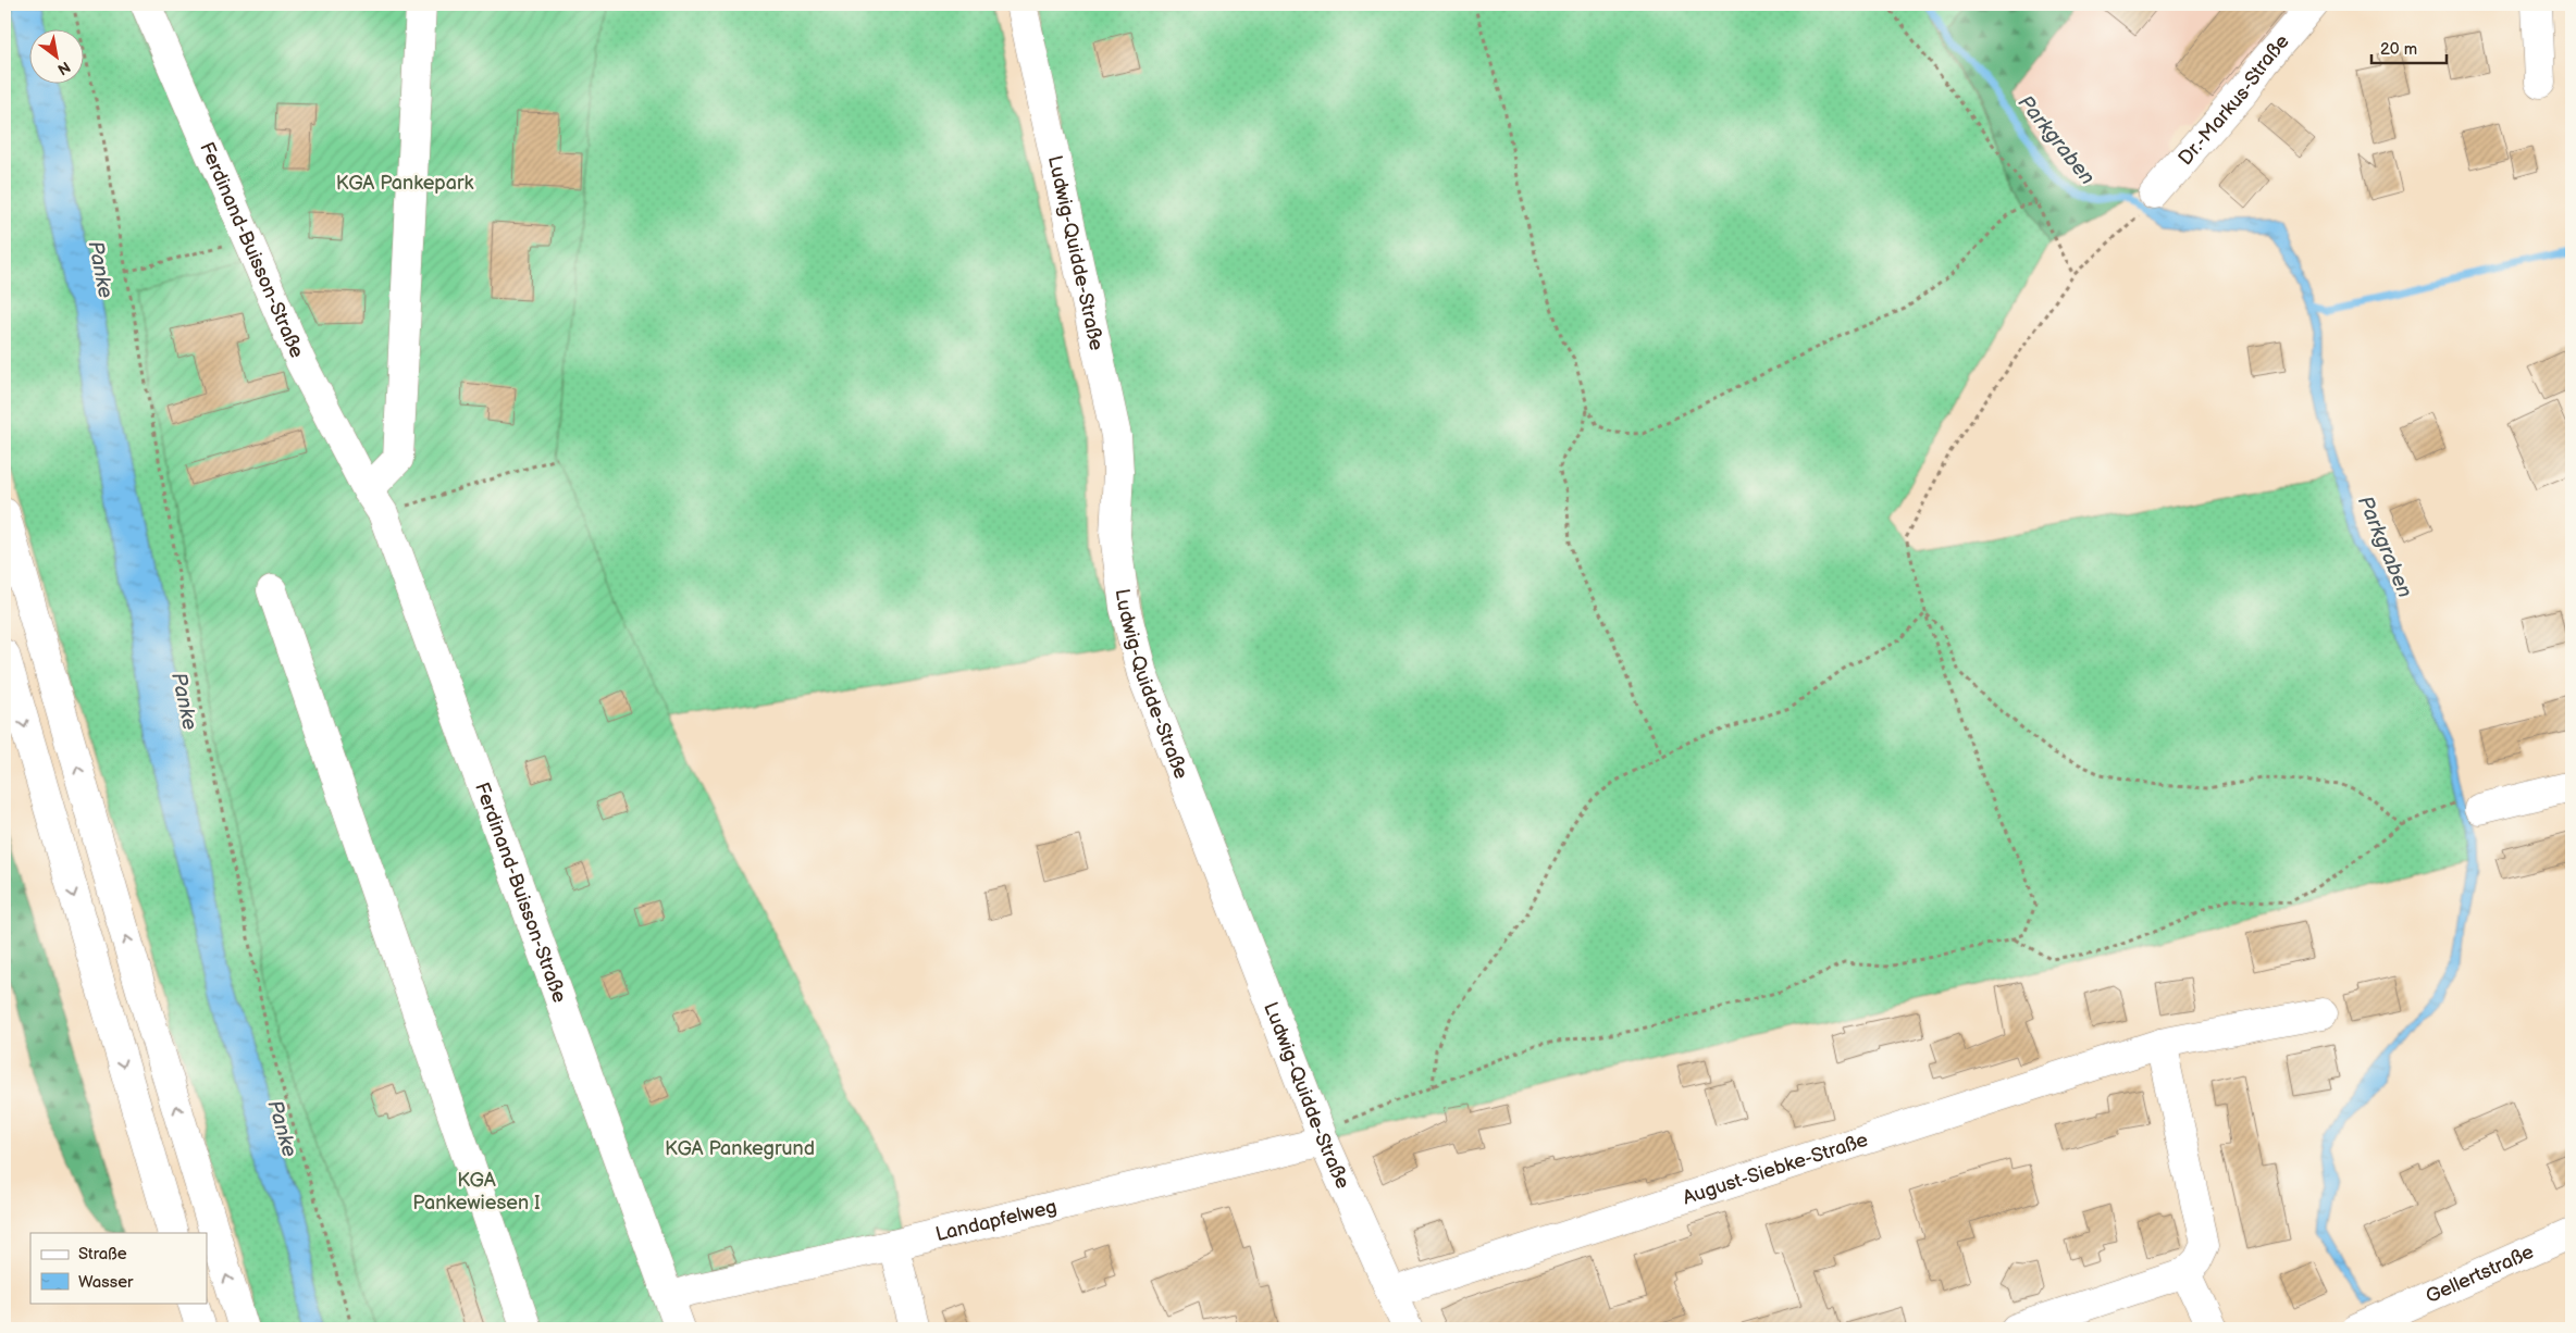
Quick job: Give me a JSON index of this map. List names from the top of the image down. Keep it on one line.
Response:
{"streets":{"main road":["Dr.-Markus-Straße","Ferdinand-Buisson-Straße","Ludwig-Quidde-Straße","August-Siebke-Straße","Landapfelweg","Gellertstraße"]},"crossings":[["Ferdinand-Buisson-Straße","Landapfelweg"],["Ludwig-Quidde-Straße","August-Siebke-Straße"],["Ludwig-Quidde-Straße","Landapfelweg"]],"water":["Parkgraben","Panke"],"parks":["KGA Pankepark","KGA Pankegrund","KGA Pankewiesen I"],"legend":["Straße","Wasser"],"scale_bar":"20 m","north":"bottom right"}
